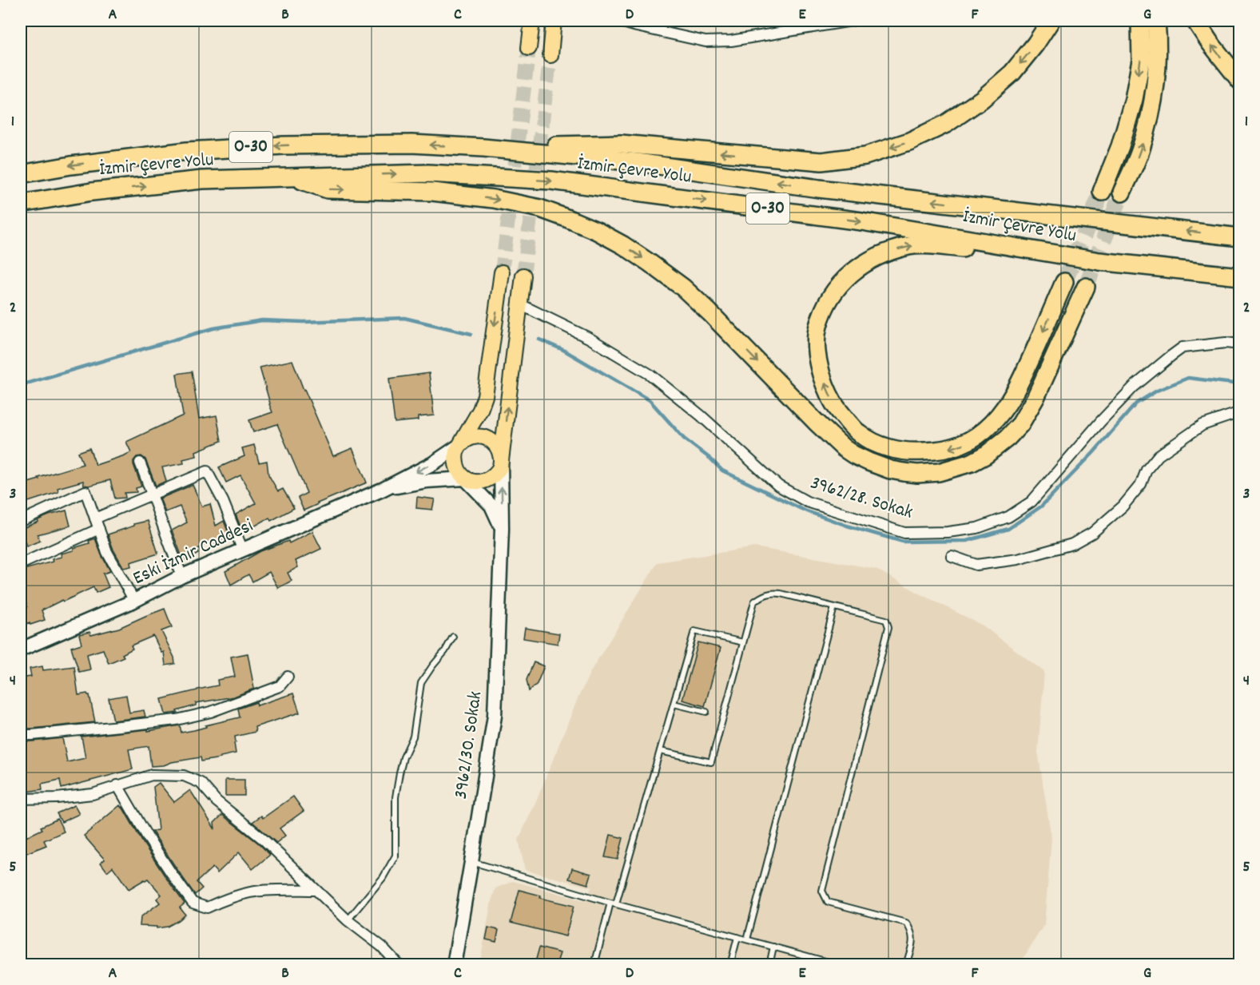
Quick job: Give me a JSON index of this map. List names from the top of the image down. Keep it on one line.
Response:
{"streets":{"highway":["O-30","İzmir Çevre Yolu"],"street":["3962/28. Sokak","Eski İzmir Caddesi","3962/30. Sokak"]},"crossings":[["Eski İzmir Caddesi","3962/30. Sokak"]],"grid":{"columns":["A","B","C","D","E","F","G"],"rows":["1","2","3","4","5"]}}
